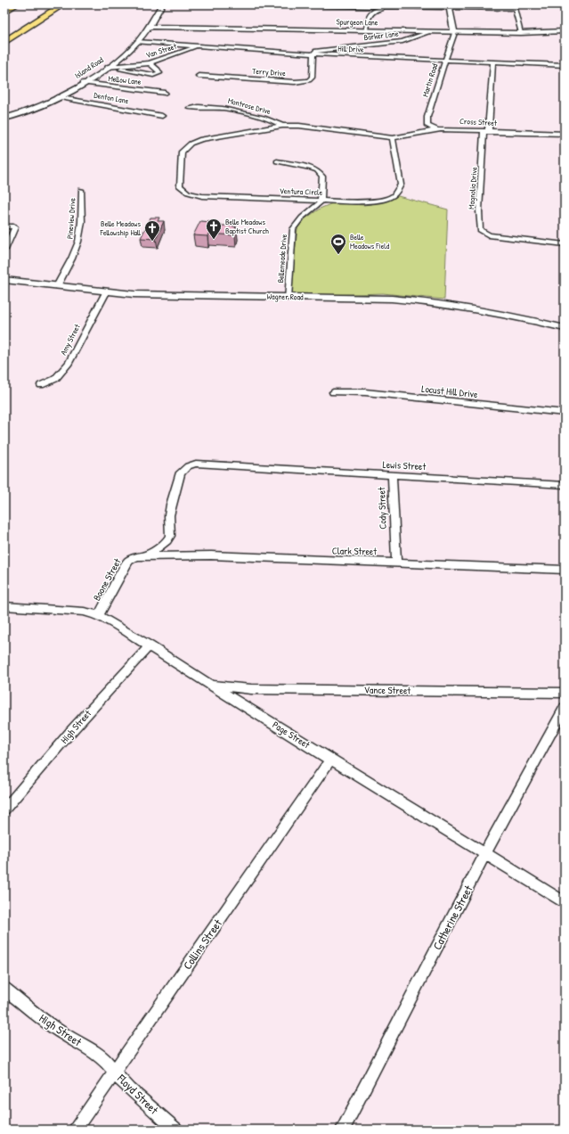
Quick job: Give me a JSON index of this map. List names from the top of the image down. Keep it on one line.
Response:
{"streets":{"street":["Spurgeon Lane","Barker Lane","Hill Drive","Van Street","Island Road","Terry Drive","Mellow Lane","Martin Road","Denton Lane","Montrose Drive","Cross Street","Magnolia Drive","Ventura Circle","Pineview Drive","Bellemeade Drive","Wagner Road","Amy Street","Locust Hill Drive","Lewis Street","Cody Street","Clark Street","Boone Street","Vance Street","High Street","Page Street","Catherine Street","Collins Street","Floyd Street"]},"crossings":[["Spurgeon Lane","Barker Lane"],["Spurgeon Lane","Island Road"],["Spurgeon Lane","Martin Road"],["Barker Lane","Hill Drive"],["Barker Lane","Terry Drive"],["Hill Drive","Van Street"],["Hill Drive","Island Road"],["Hill Drive","Terry Drive"],["Hill Drive","Martin Road"],["Hill Drive","Magnolia Drive"],["Van Street","Island Road"],["Island Road","Mellow Lane"],["Island Road","Denton Lane"],["Martin Road","Cross Street"],["Montrose Drive","Ventura Circle"],["Cross Street","Magnolia Drive"],["Cross Street","Ventura Circle"],["Ventura Circle","Bellemeade Drive"],["Pineview Drive","Wagner Road"],["Bellemeade Drive","Wagner Road"],["Wagner Road","Amy Street"],["Lewis Street","Cody Street"],["Lewis Street","Boone Street"],["Cody Street","Clark Street"],["Clark Street","Boone Street"],["Boone Street","Page Street"],["Vance Street","Page Street"],["High Street","Page Street"],["High Street","Collins Street"],["High Street","Floyd Street"],["Page Street","Catherine Street"],["Page Street","Collins Street"],["Collins Street","Floyd Street"]],"places":{"church":["Belle Meadows Baptist Church","Belle Meadows Fellowship Hall"],"sports":["Belle Meadows Field"]}}
